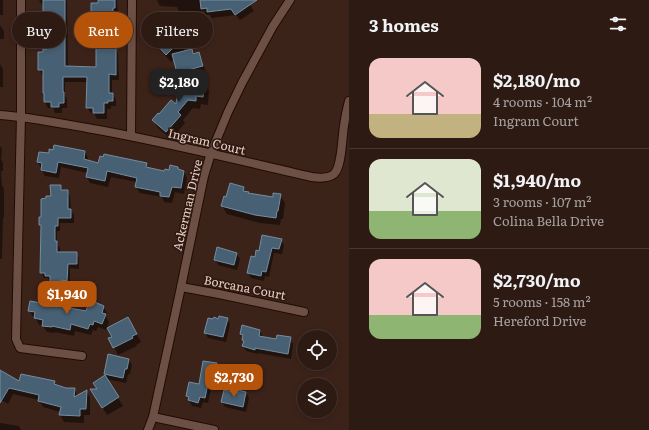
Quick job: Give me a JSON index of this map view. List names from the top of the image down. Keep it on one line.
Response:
{"streets":{"street":["Ingram Court","Ackerman Drive","Borcana Court"]},"crossings":[["Ingram Court","Ackerman Drive"],["Ackerman Drive","Borcana Court"]],"page":{"heading":"3 homes","chip":["Buy","Rent","Filters"],"list":[{"name":"$2,180/mo","note":"4 rooms · 104 m² · Ingram Court"},{"name":"$1,940/mo","note":"3 rooms · 107 m² · Colina Bella Drive"},{"name":"$2,730/mo","note":"5 rooms · 158 m² · Hereford Drive"}],"price":["$2,180","$1,940","$2,730"]}}
